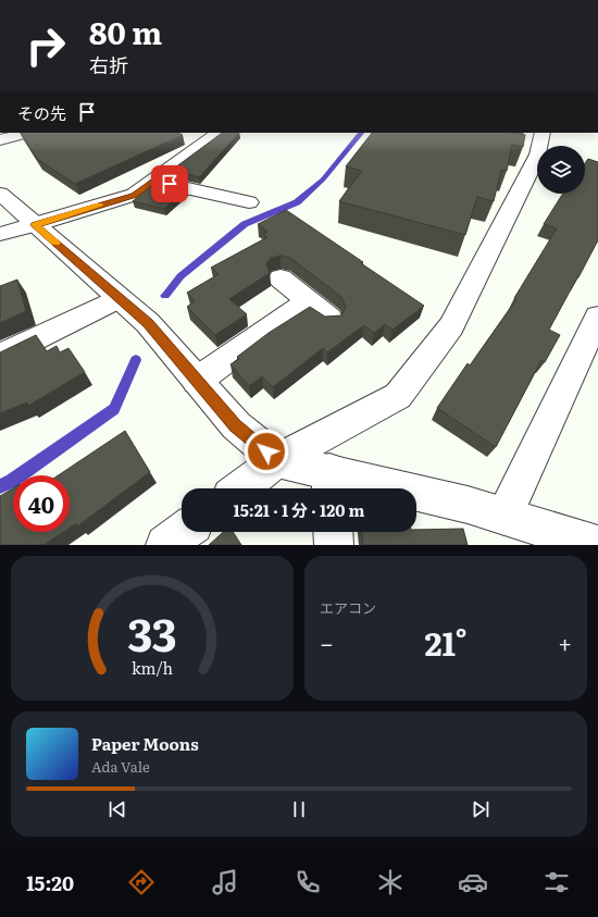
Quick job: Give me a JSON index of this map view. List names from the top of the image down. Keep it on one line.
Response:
{"page":{"turn":["80 m","右折"],"then":"その先","limit":"40","trip":"15:21 · 1 分 · 120 m","tile":"エアコン","heat":["−","21°","+"],"song":["Paper Moons","Ada Vale"],"tabs":"15:20","gauge":["33","km/h"]}}
